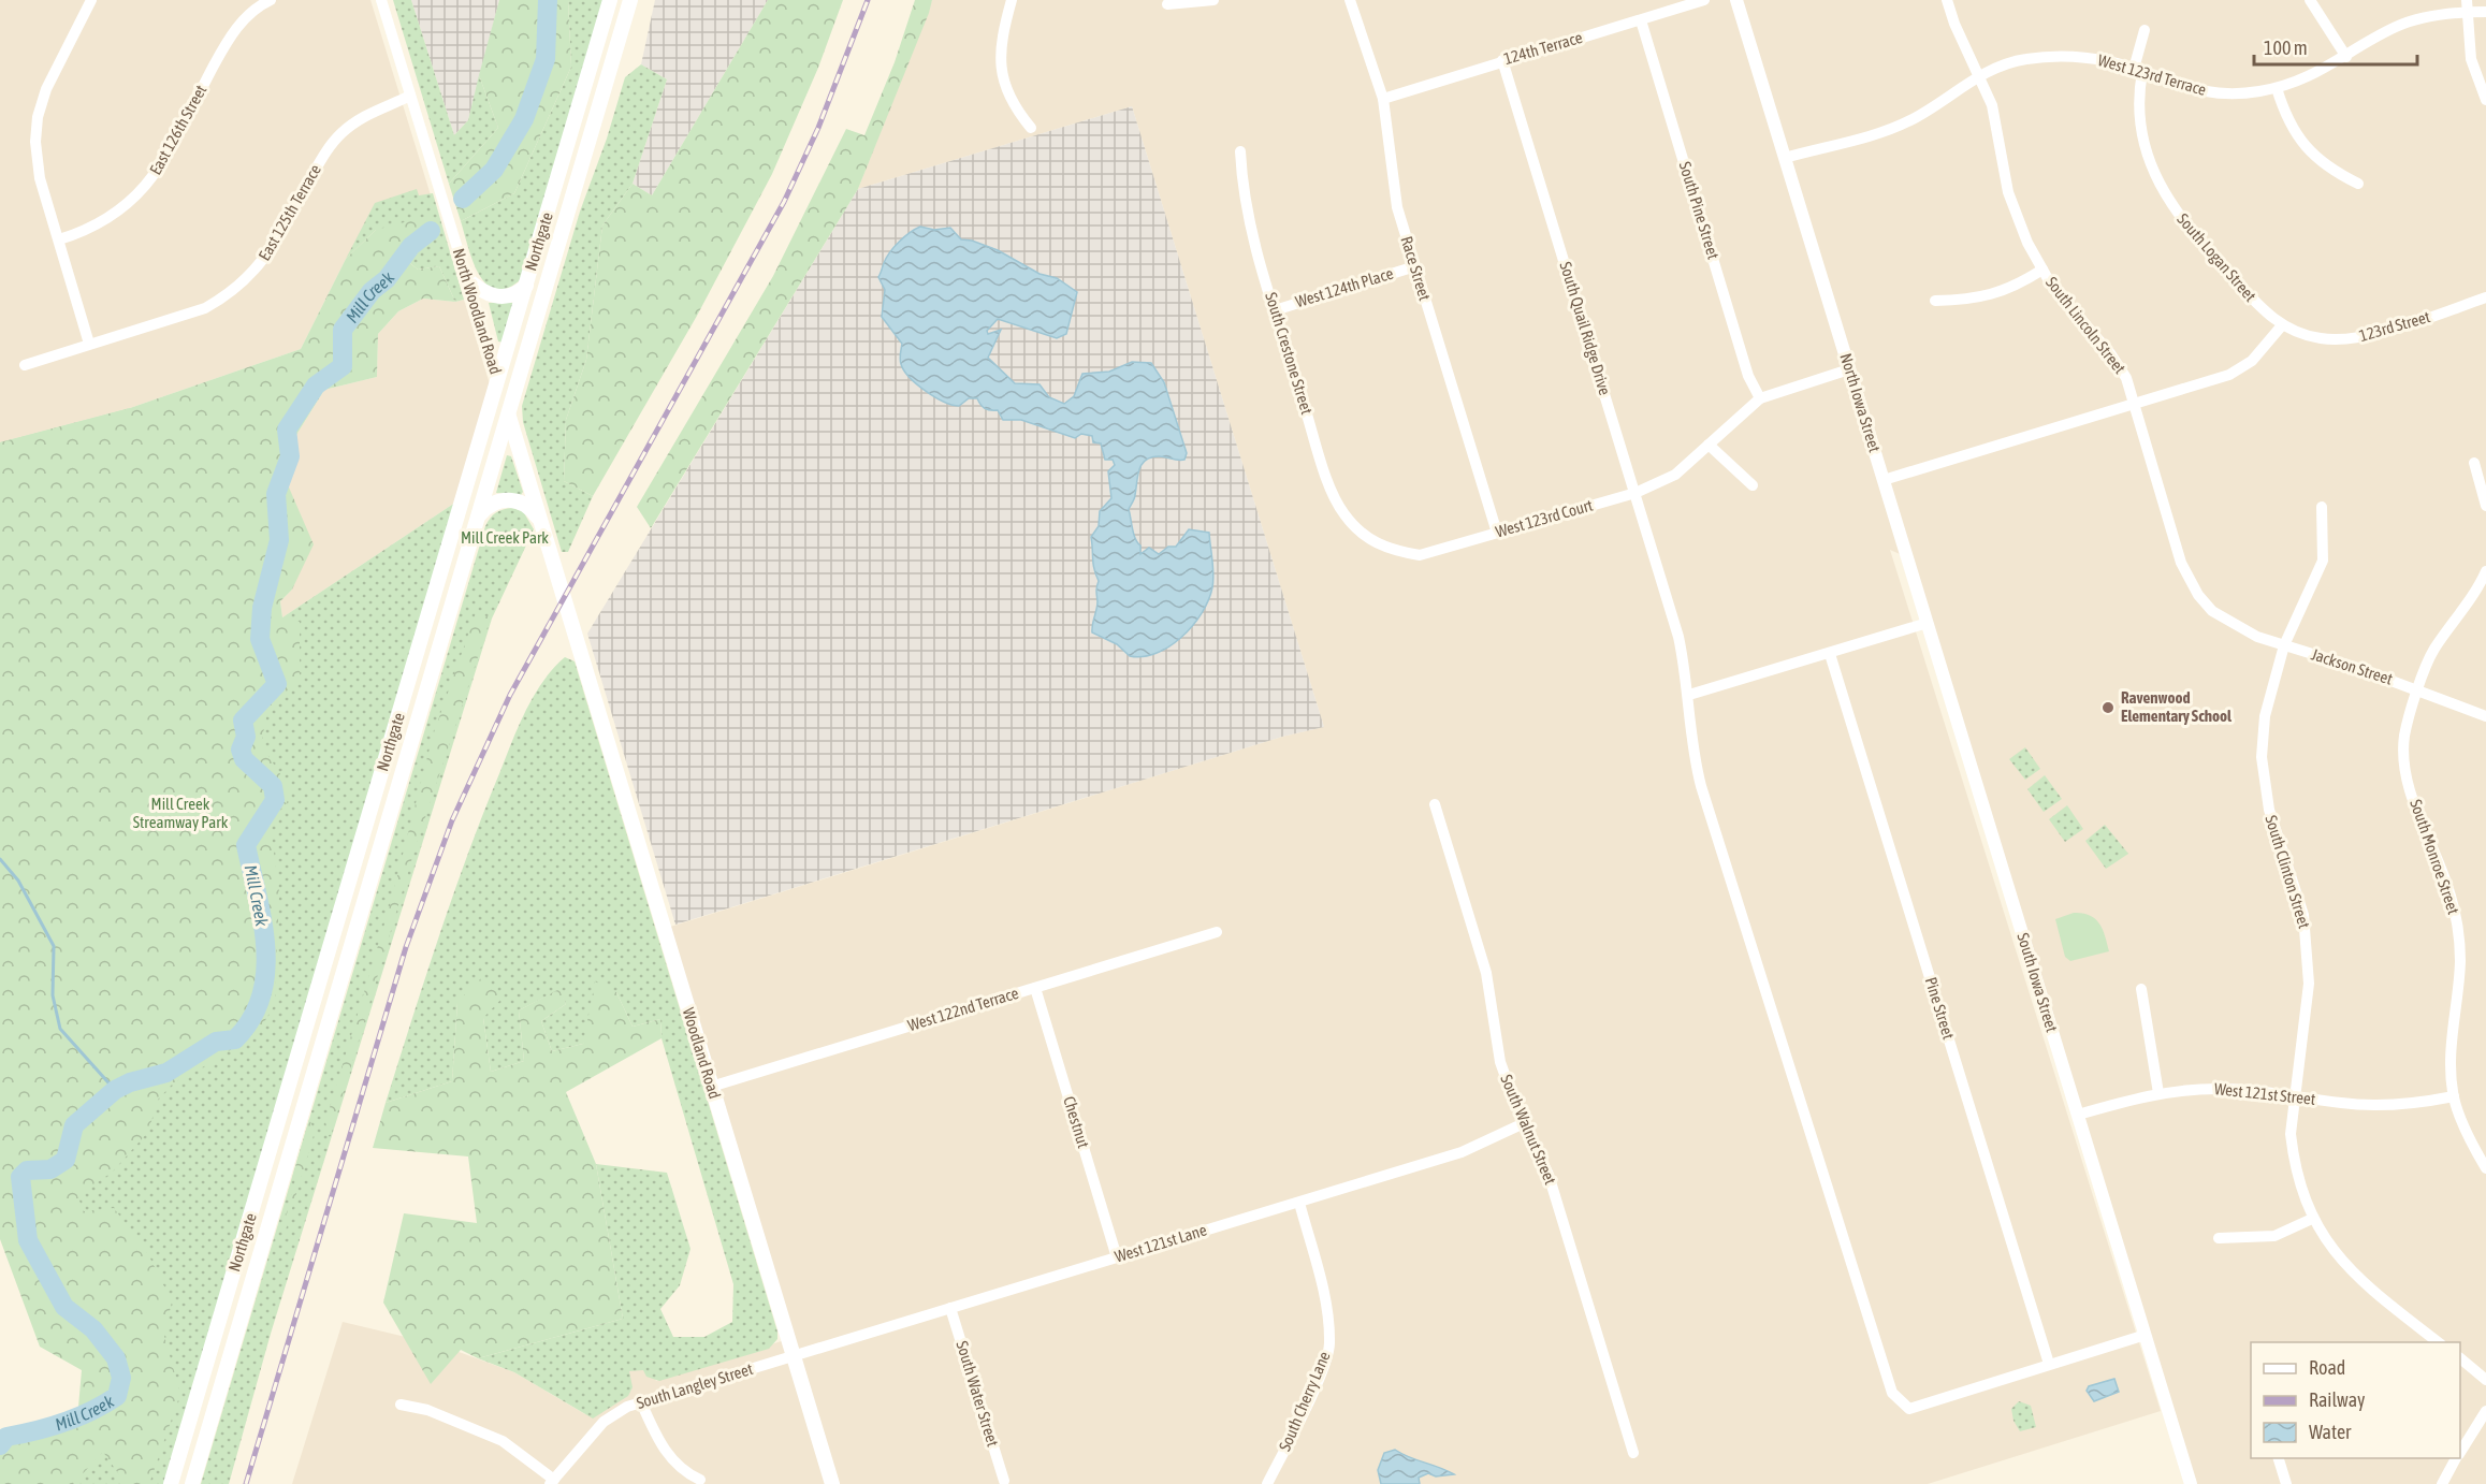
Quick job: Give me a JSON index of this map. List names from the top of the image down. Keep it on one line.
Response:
{"streets":{"main road":["Northgate","North Woodland Road","Woodland Road"],"street":["124th Terrace","West 123rd Terrace","East 126th Street","South Pine Street","East 125th Terrace","South Logan Street","Race Street","West 124th Place","South Lincoln Street","123rd Street","South Quail Ridge Drive","South Crestone Street","North Iowa Street","West 123rd Court","Jackson Street","South Monroe Street","South Clinton Street","South Iowa Street","Pine Street","West 122nd Terrace","West 121st Street","Chestnut","South Walnut Street","West 121st Lane","South Langley Street","South Water Street","South Cherry Lane"]},"crossings":[["124th Terrace","South Pine Street"],["124th Terrace","Race Street"],["124th Terrace","South Quail Ridge Drive"],["West 123rd Terrace","South Logan Street"],["West 123rd Terrace","South Lincoln Street"],["West 123rd Terrace","North Iowa Street"],["South Pine Street","West 123rd Court"],["East 125th Terrace","North Woodland Road"],["Northgate","North Woodland Road"],["South Logan Street","123rd Street"],["Race Street","West 124th Place"],["Race Street","West 123rd Court"],["West 124th Place","South Crestone Street"],["North Woodland Road","Woodland Road"],["South Lincoln Street","Jackson Street"],["South Lincoln Street","South Clinton Street"],["South Quail Ridge Drive","West 123rd Court"],["South Quail Ridge Drive","Pine Street"],["South Crestone Street","West 123rd Court"],["North Iowa Street","West 123rd Court"],["North Iowa Street","South Iowa Street"],["Jackson Street","South Monroe Street"],["Jackson Street","South Clinton Street"],["South Monroe Street","West 121st Street"],["South Clinton Street","West 121st Street"],["South Iowa Street","West 121st Street"],["West 122nd Terrace","Woodland Road"],["West 122nd Terrace","Chestnut"],["Woodland Road","West 121st Lane"],["Woodland Road","South Langley Street"],["Chestnut","West 121st Lane"],["South Walnut Street","West 121st Lane"],["West 121st Lane","South Langley Street"],["West 121st Lane","South Water Street"],["West 121st Lane","South Cherry Lane"]],"water":["Mill Creek"],"parks":["Mill Creek Park","Mill Creek Streamway Park"],"places":["Ravenwood Elementary School"],"legend":["Road","Railway","Water"],"scale_bar":"100 m"}
